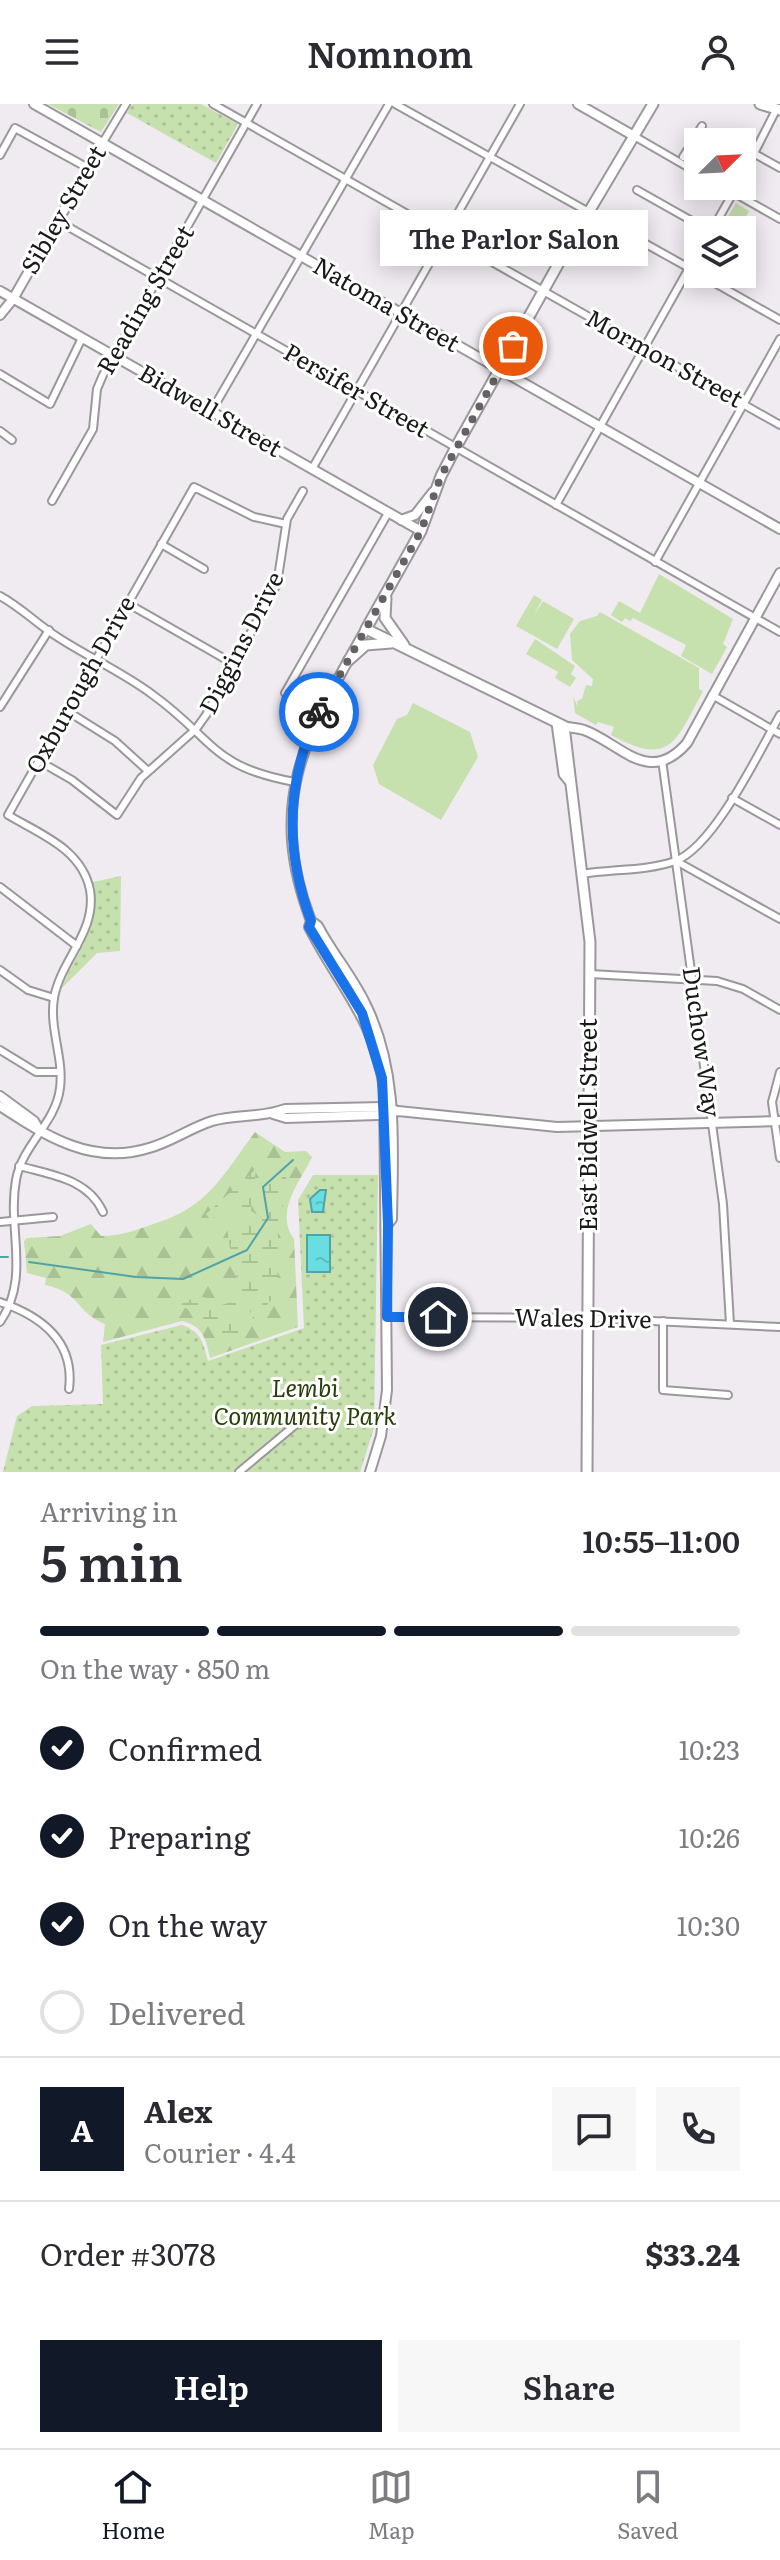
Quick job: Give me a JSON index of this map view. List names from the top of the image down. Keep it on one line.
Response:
{"streets":{"main road":["East Bidwell Street"],"street":["Sibley Street","Reading Street","Natoma Street","Mormon Street","Persifer Street","Bidwell Street","Diggins Drive","Oxburough Drive","Duchow Way","Wales Drive"]},"crossings":[["Sibley Street","Natoma Street"],["Sibley Street","Persifer Street"],["Sibley Street","Bidwell Street"],["Reading Street","Natoma Street"],["Reading Street","Mormon Street"],["Reading Street","Persifer Street"],["Reading Street","Bidwell Street"],["Diggins Drive","Oxburough Drive"],["Duchow Way","Wales Drive"],["East Bidwell Street","Wales Drive"]],"parks":["Lembi Community Park"],"places":["The Parlor Salon"],"north":"top right","page":{"header":"Nomnom","bubble":"The Parlor Salon","heading":["5 min","Arriving in","10:55–11:00"],"panel":["Alex","Courier · 4.4","Order #3078","$33.24"],"bar":"On the way · 850 m","list":[["Confirmed","10:23"],["Preparing","10:26"],["On the way","10:30"],"Delivered"],"round":"A","buttons":["Help","Share"],"tabs":["Home","Map","Saved"]}}
